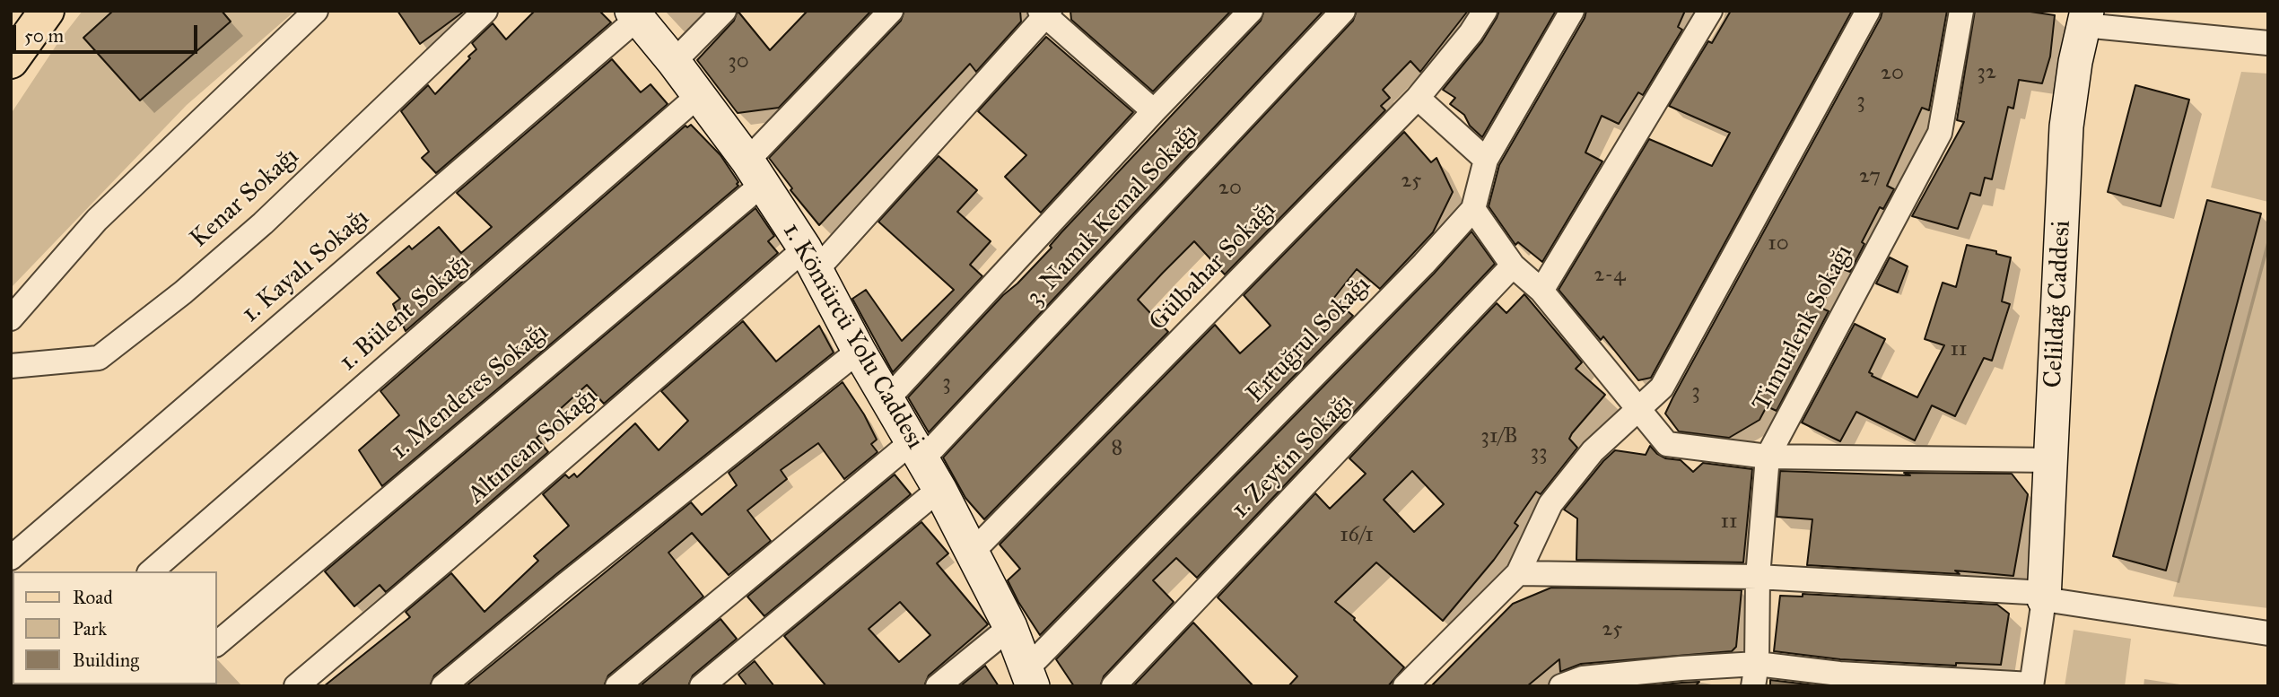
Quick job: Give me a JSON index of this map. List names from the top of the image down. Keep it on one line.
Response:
{"streets":{"street":["Kenar Sokağı","3. Namık Kemal Sokağı","1. Kayalı Sokağı","Gülbahar Sokağı","Celildağ Caddesi","1. Bülent Sokağı","Timurlenk Sokağı","1. Kömürcü Yolu Caddesi","Ertuğrul Sokağı","1. Menderes Sokağı","Altıncan Sokağı","1. Zeytin Sokağı"]},"crossings":[["3. Namık Kemal Sokağı","1. Kömürcü Yolu Caddesi"],["1. Kayalı Sokağı","1. Kömürcü Yolu Caddesi"],["Gülbahar Sokağı","1. Kömürcü Yolu Caddesi"],["1. Bülent Sokağı","1. Kömürcü Yolu Caddesi"],["1. Kömürcü Yolu Caddesi","Ertuğrul Sokağı"],["1. Kömürcü Yolu Caddesi","1. Menderes Sokağı"],["1. Kömürcü Yolu Caddesi","Altıncan Sokağı"]],"house_numbers":["30","32","20","3","27","25","20","10","2-4","11","3","3","31/B","8","33","11","16/1","25"],"legend":["Road","Park","Building"],"scale_bar":"50 m"}
